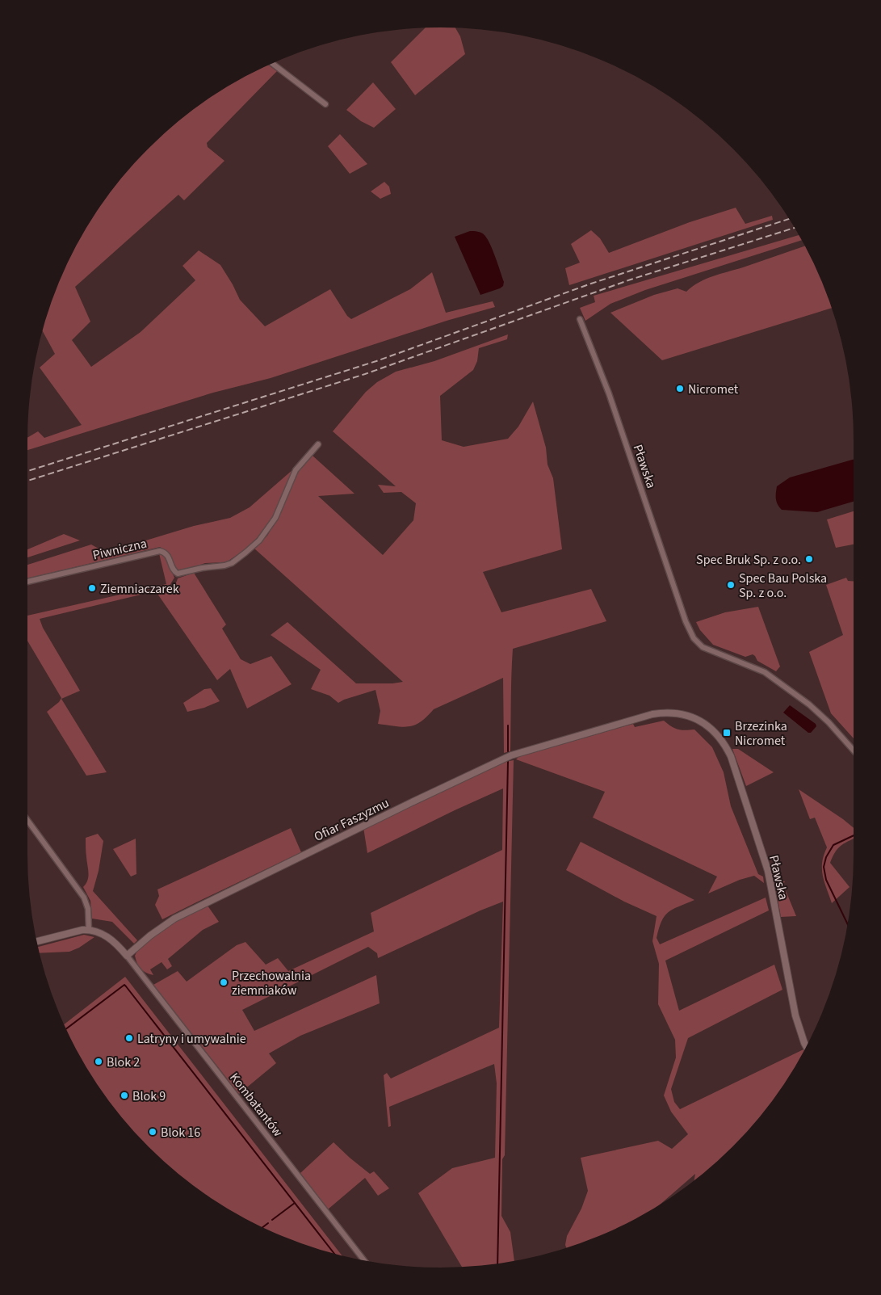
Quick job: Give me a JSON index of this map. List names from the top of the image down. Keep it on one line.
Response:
{"streets":{"street":["Pławska","Piwniczna","Ofiar Faszyzmu","Kombatantów"]},"crossings":[["Pławska","Ofiar Faszyzmu"],["Ofiar Faszyzmu","Kombatantów"]],"places":{"other":["Nicromet","Spec Bruk Sp. z o.o.","Spec Bau Polska Sp. z o.o.","Ziemniaczarek","Przechowalnia ziemniaków","Latryny i umywalnie","Blok 2","Blok 9","Blok 16"],"transit":["Brzezinka Nicromet"]}}
